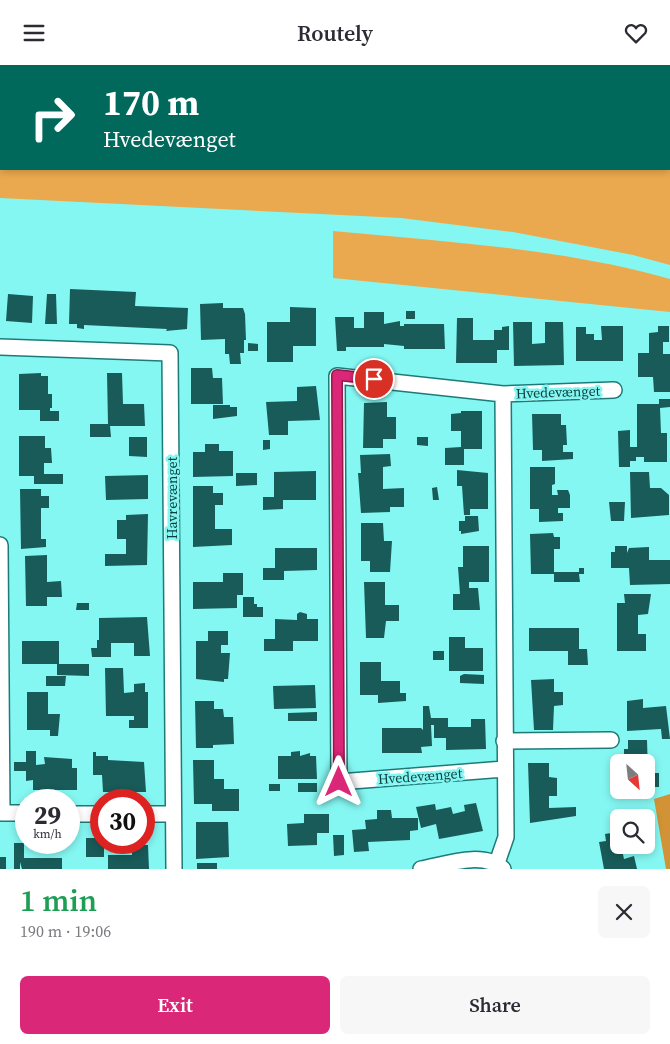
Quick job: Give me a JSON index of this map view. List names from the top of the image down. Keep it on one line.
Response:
{"streets":{"street":["Hvedevænget","Havrevænget"]},"north":"bottom right","page":{"header":"Routely","turn":["170 m","Hvedevænget"],"speed":"29 km/h","limit":"30","heading":["1 min","190 m · 19:06"],"buttons":["Exit","Share"]}}
